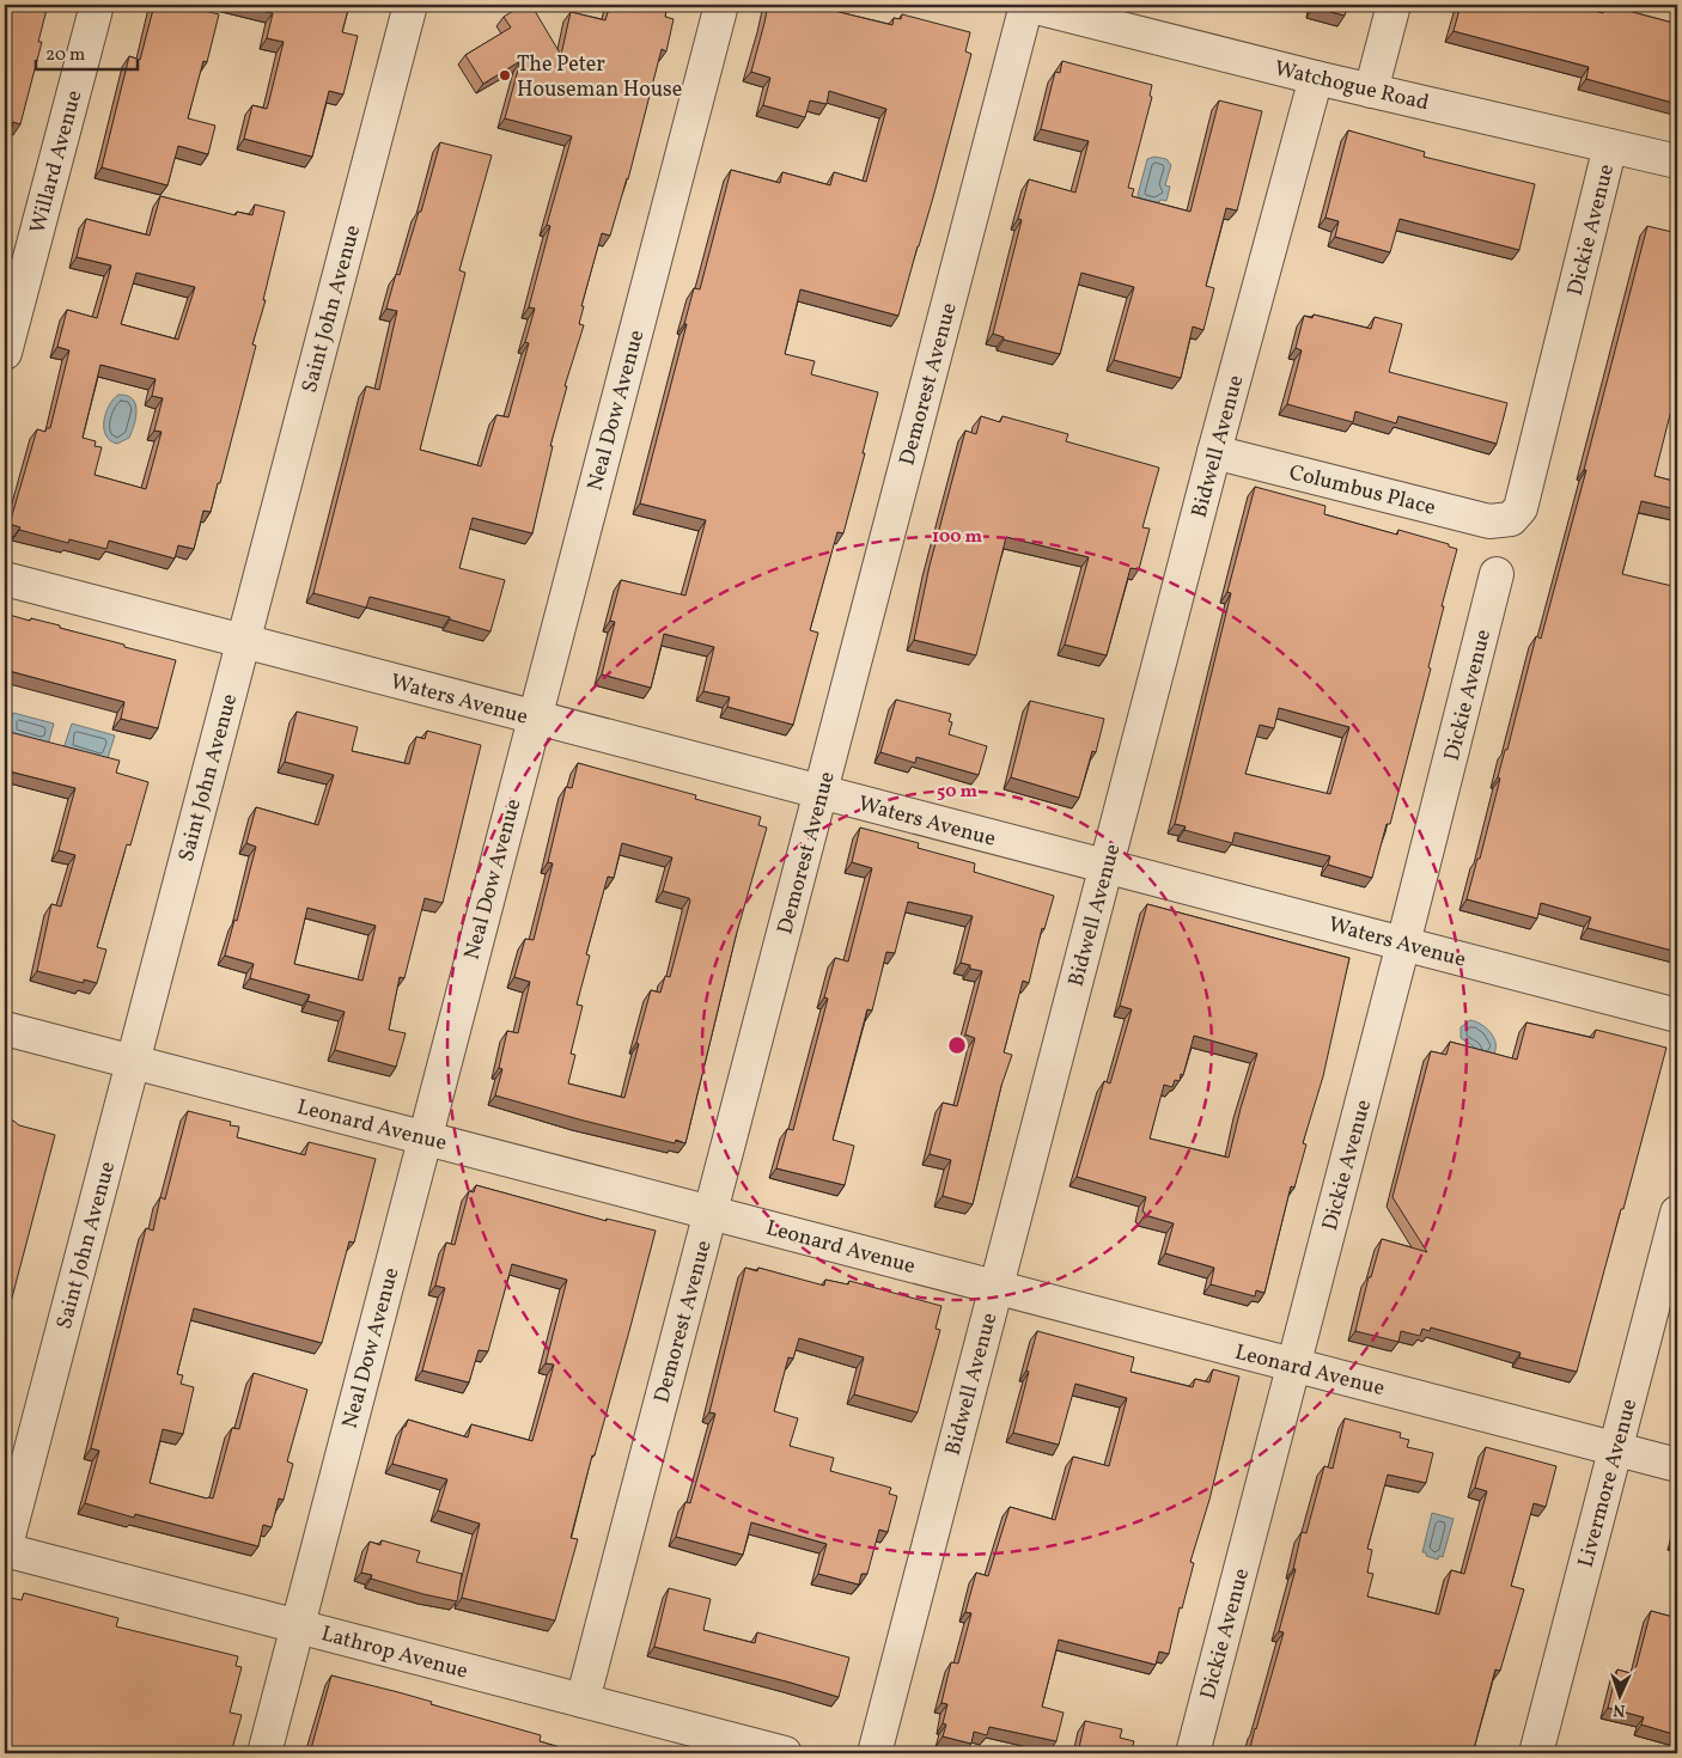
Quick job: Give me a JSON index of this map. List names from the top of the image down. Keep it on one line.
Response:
{"streets":{"street":["Watchogue Road","Willard Avenue","Dickie Avenue","Saint John Avenue","Demorest Avenue","Neal Dow Avenue","Bidwell Avenue","Columbus Place","Waters Avenue","Leonard Avenue","Livermore Avenue","Lathrop Avenue"]},"crossings":[["Watchogue Road","Dickie Avenue"],["Watchogue Road","Demorest Avenue"],["Watchogue Road","Bidwell Avenue"],["Dickie Avenue","Columbus Place"],["Dickie Avenue","Waters Avenue"],["Dickie Avenue","Leonard Avenue"],["Saint John Avenue","Waters Avenue"],["Saint John Avenue","Leonard Avenue"],["Saint John Avenue","Lathrop Avenue"],["Demorest Avenue","Waters Avenue"],["Demorest Avenue","Leonard Avenue"],["Demorest Avenue","Lathrop Avenue"],["Neal Dow Avenue","Waters Avenue"],["Neal Dow Avenue","Leonard Avenue"],["Neal Dow Avenue","Lathrop Avenue"],["Bidwell Avenue","Columbus Place"],["Bidwell Avenue","Waters Avenue"],["Bidwell Avenue","Leonard Avenue"],["Leonard Avenue","Livermore Avenue"]],"places":["The Peter Houseman House"],"scale_bar":"20 m","north":"bottom","rings":["100 m","50 m"]}
